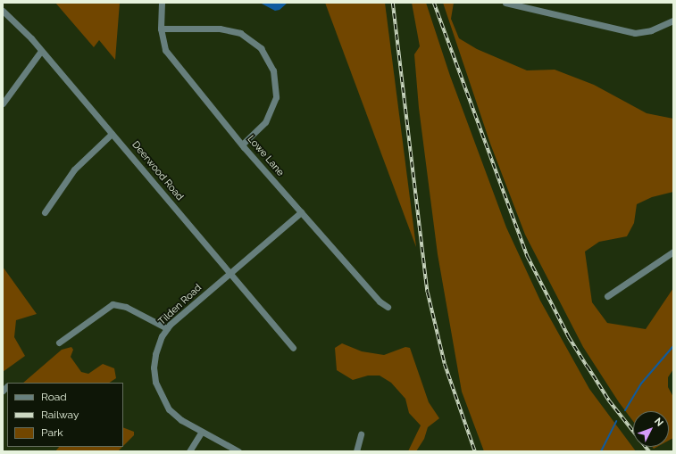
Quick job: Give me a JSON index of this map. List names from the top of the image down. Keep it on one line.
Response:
{"streets":{"street":["Lowe Lane","Deerwood Road","Tilden Road"]},"crossings":[["Lowe Lane","Tilden Road"],["Deerwood Road","Tilden Road"]],"legend":["Road","Railway","Park"],"north":"top right"}
